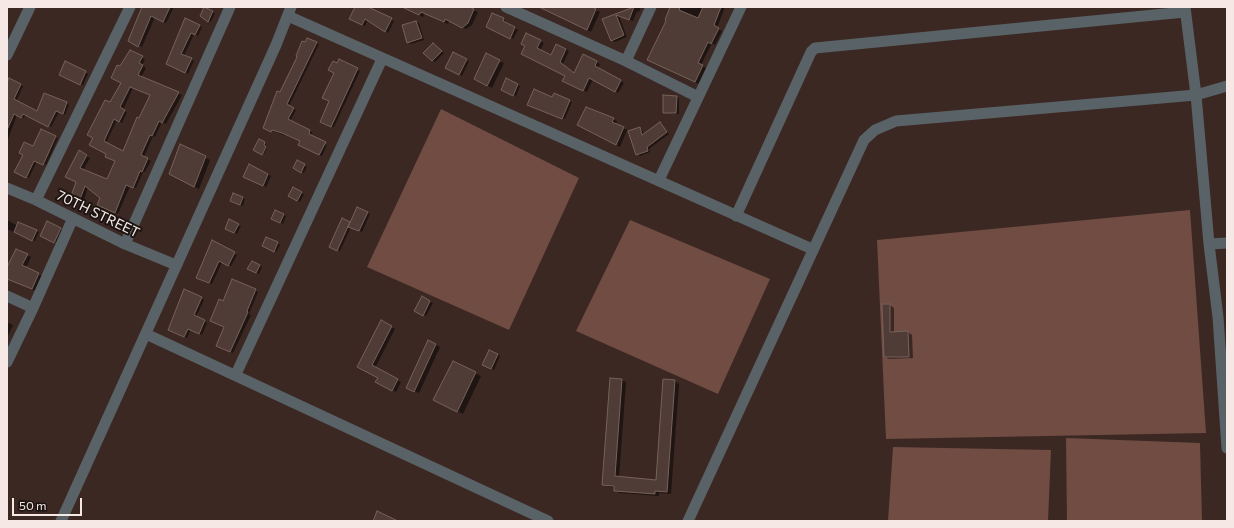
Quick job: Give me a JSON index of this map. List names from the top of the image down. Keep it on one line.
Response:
{"streets":{"street":["70TH STREET"]},"scale_bar":"50 m"}
